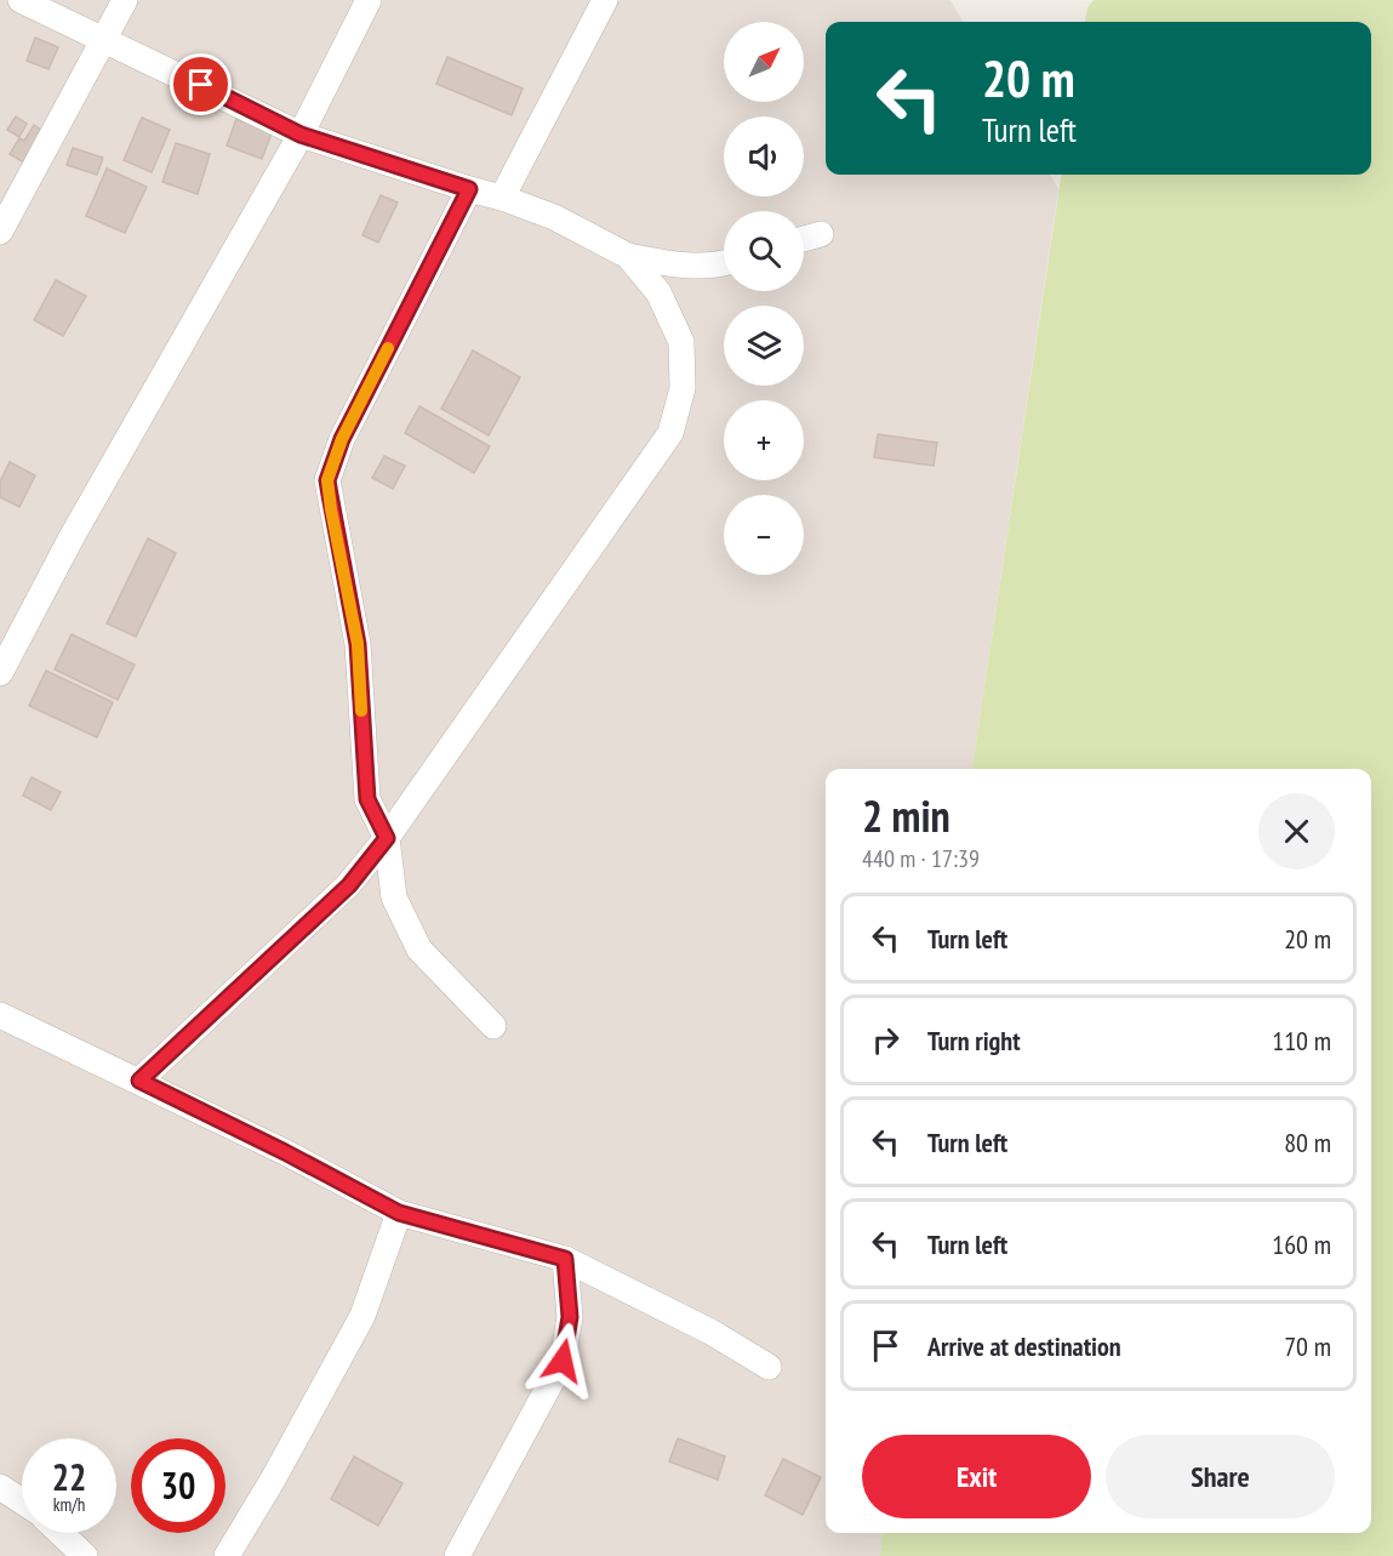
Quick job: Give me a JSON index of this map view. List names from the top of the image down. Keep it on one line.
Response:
{"north":"top right","page":{"map_buttons":["+","−"],"turn":["20 m","Turn left"],"heading":["2 min","440 m · 17:39"],"list":[{"name":"Turn left","value":"20 m"},{"name":"Turn right","value":"110 m"},{"name":"Turn left","value":"80 m"},{"name":"Turn left","value":"160 m"},{"name":"Arrive at destination","value":"70 m"}],"buttons":["Exit","Share"],"speed":"22 km/h","limit":"30"}}
